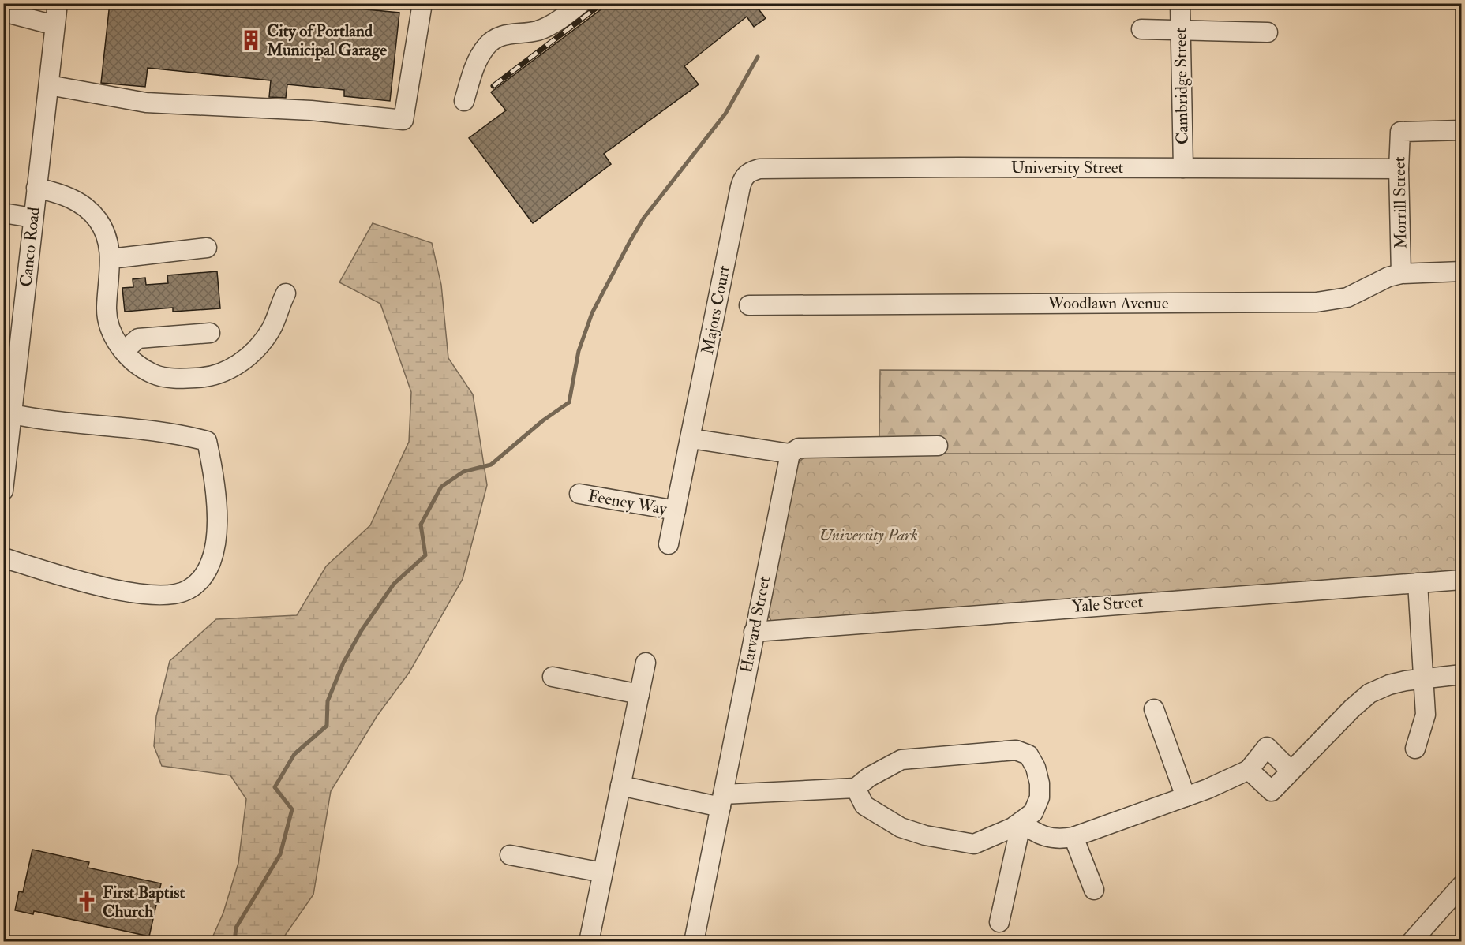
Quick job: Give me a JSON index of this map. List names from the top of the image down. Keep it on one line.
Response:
{"streets":{"street":["Cambridge Street","University Street","Morrill Street","Canco Road","Woodlawn Avenue","Majors Court","Feeney Way","Yale Street","Harvard Street"]},"crossings":[["Cambridge Street","University Street"],["University Street","Morrill Street"],["University Street","Majors Court"],["Morrill Street","Woodlawn Avenue"],["Majors Court","Feeney Way"],["Yale Street","Harvard Street"]],"parks":["University Park"],"places":{"building":["City of Portland Municipal Garage"],"church":["First Baptist Church"]}}
